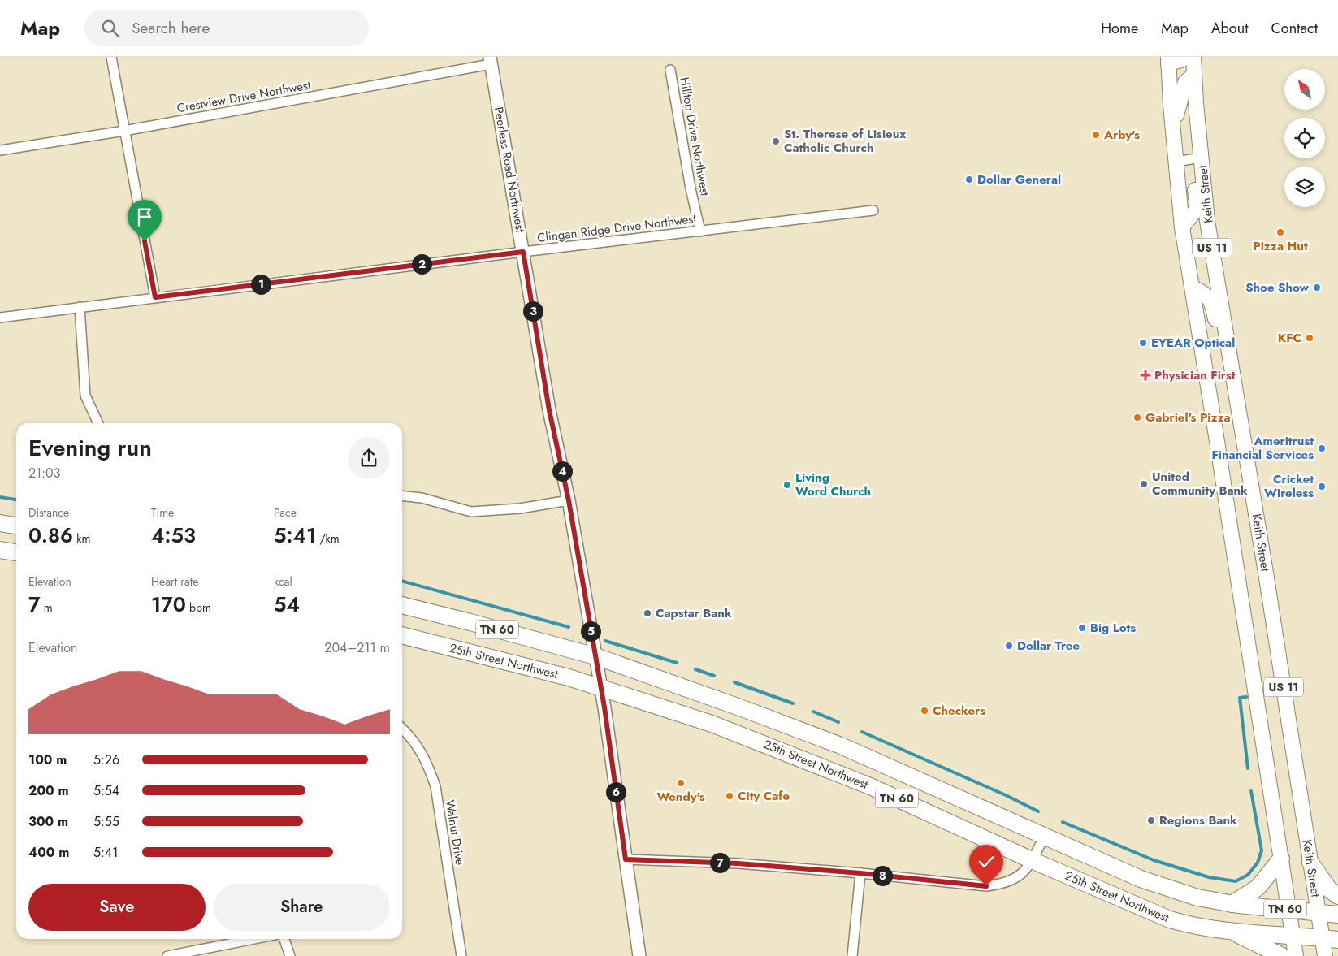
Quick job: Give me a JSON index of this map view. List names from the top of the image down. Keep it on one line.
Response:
{"streets":{"highway":["TN 60","25th Street Northwest"],"main road":["Keith Street","US 11"],"street":["Crestview Drive Northwest","Hilltop Drive Northwest","Peerless Road Northwest","Clingan Ridge Drive Northwest","Walnut Drive"]},"crossings":[["Crestview Drive Northwest","Peerless Road Northwest"],["Hilltop Drive Northwest","Clingan Ridge Drive Northwest"],["Peerless Road Northwest","Clingan Ridge Drive Northwest"],["Peerless Road Northwest","TN 60"],["Peerless Road Northwest","25th Street Northwest"],["Keith Street","25th Street Northwest"],["US 11","25th Street Northwest"],["TN 60","25th Street Northwest"]],"places":{"other":["Arby's","St. Therese of Lisieux Catholic Church","Dollar General","Pizza Hut","Shoe Show","KFC","EYEAR Optical","Gabriel's Pizza","Ameritrust Financial Services","United Community Bank","Living Word Church","Cricket Wireless","Capstar Bank","Big Lots","Dollar Tree","Checkers","Wendy's","City Cafe","Regions Bank"],"health":["Physician First"]},"north":"top left","page":{"header":"Map","search":"Search here","nav":["Home","Map","About","Contact"],"pins":["2","1","3","4","5","6","7","8"],"heading":["Evening run","21:03"],"stats":[["Distance","0.86 km"],["Time","4:53"],["Pace","5:41 /km"],["Elevation","7 m"],["Heart rate","170 bpm"],["kcal","54"]],"chart":["Elevation","204–211 m"],"list":[{"name":"100 m","note":"5:26"},{"name":"200 m","note":"5:54"},{"name":"300 m","note":"5:55"},{"name":"400 m","note":"5:41"}],"buttons":["Save","Share"]}}
